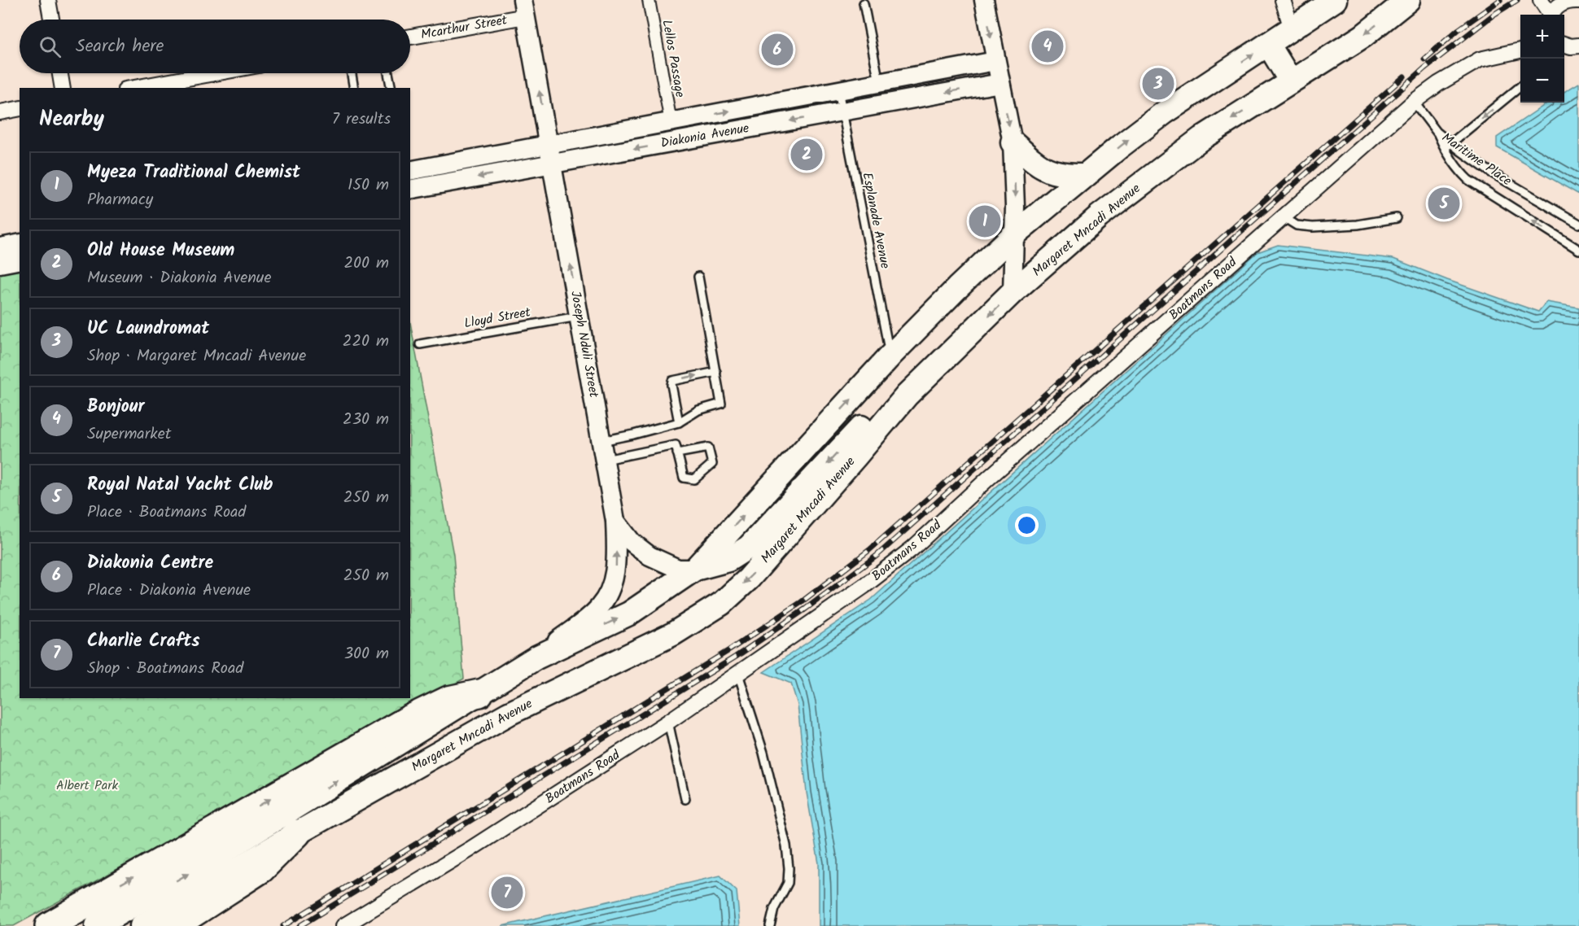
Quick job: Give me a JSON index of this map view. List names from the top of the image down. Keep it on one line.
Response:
{"streets":{"main road":["Margaret Mncadi Avenue"],"street":["Mcarthur Street","Lellos Passage","Diakonia Avenue","Boatmans Road","Joseph Nduli Street"],"lane":["Maritime Place","Esplanade Avenue","Lloyd Street"]},"crossings":[["Mcarthur Street","Joseph Nduli Street"],["Lellos Passage","Diakonia Avenue"],["Diakonia Avenue","Esplanade Avenue"],["Diakonia Avenue","Joseph Nduli Street"],["Maritime Place","Boatmans Road"],["Lloyd Street","Joseph Nduli Street"]],"one_way":["Joseph Nduli Street"],"parks":["Albert Park"],"page":{"map_buttons":["+","−"],"search":"Search here","pins":["4","6","3","2","5","1","7"],"heading":["Nearby","7 results"],"list":[{"mark":"1","name":"Myeza Traditional Chemist","note":"Pharmacy","value":"150 m"},{"mark":"2","name":"Old House Museum","note":"Museum · Diakonia Avenue","value":"200 m"},{"mark":"3","name":"UC Laundromat","note":"Shop · Margaret Mncadi Avenue","value":"220 m"},{"mark":"4","name":"Bonjour","note":"Supermarket","value":"230 m"},{"mark":"5","name":"Royal Natal Yacht Club","note":"Place · Boatmans Road","value":"250 m"},{"mark":"6","name":"Diakonia Centre","note":"Place · Diakonia Avenue","value":"250 m"},{"mark":"7","name":"Charlie Crafts","note":"Shop · Boatmans Road","value":"300 m"}]}}
